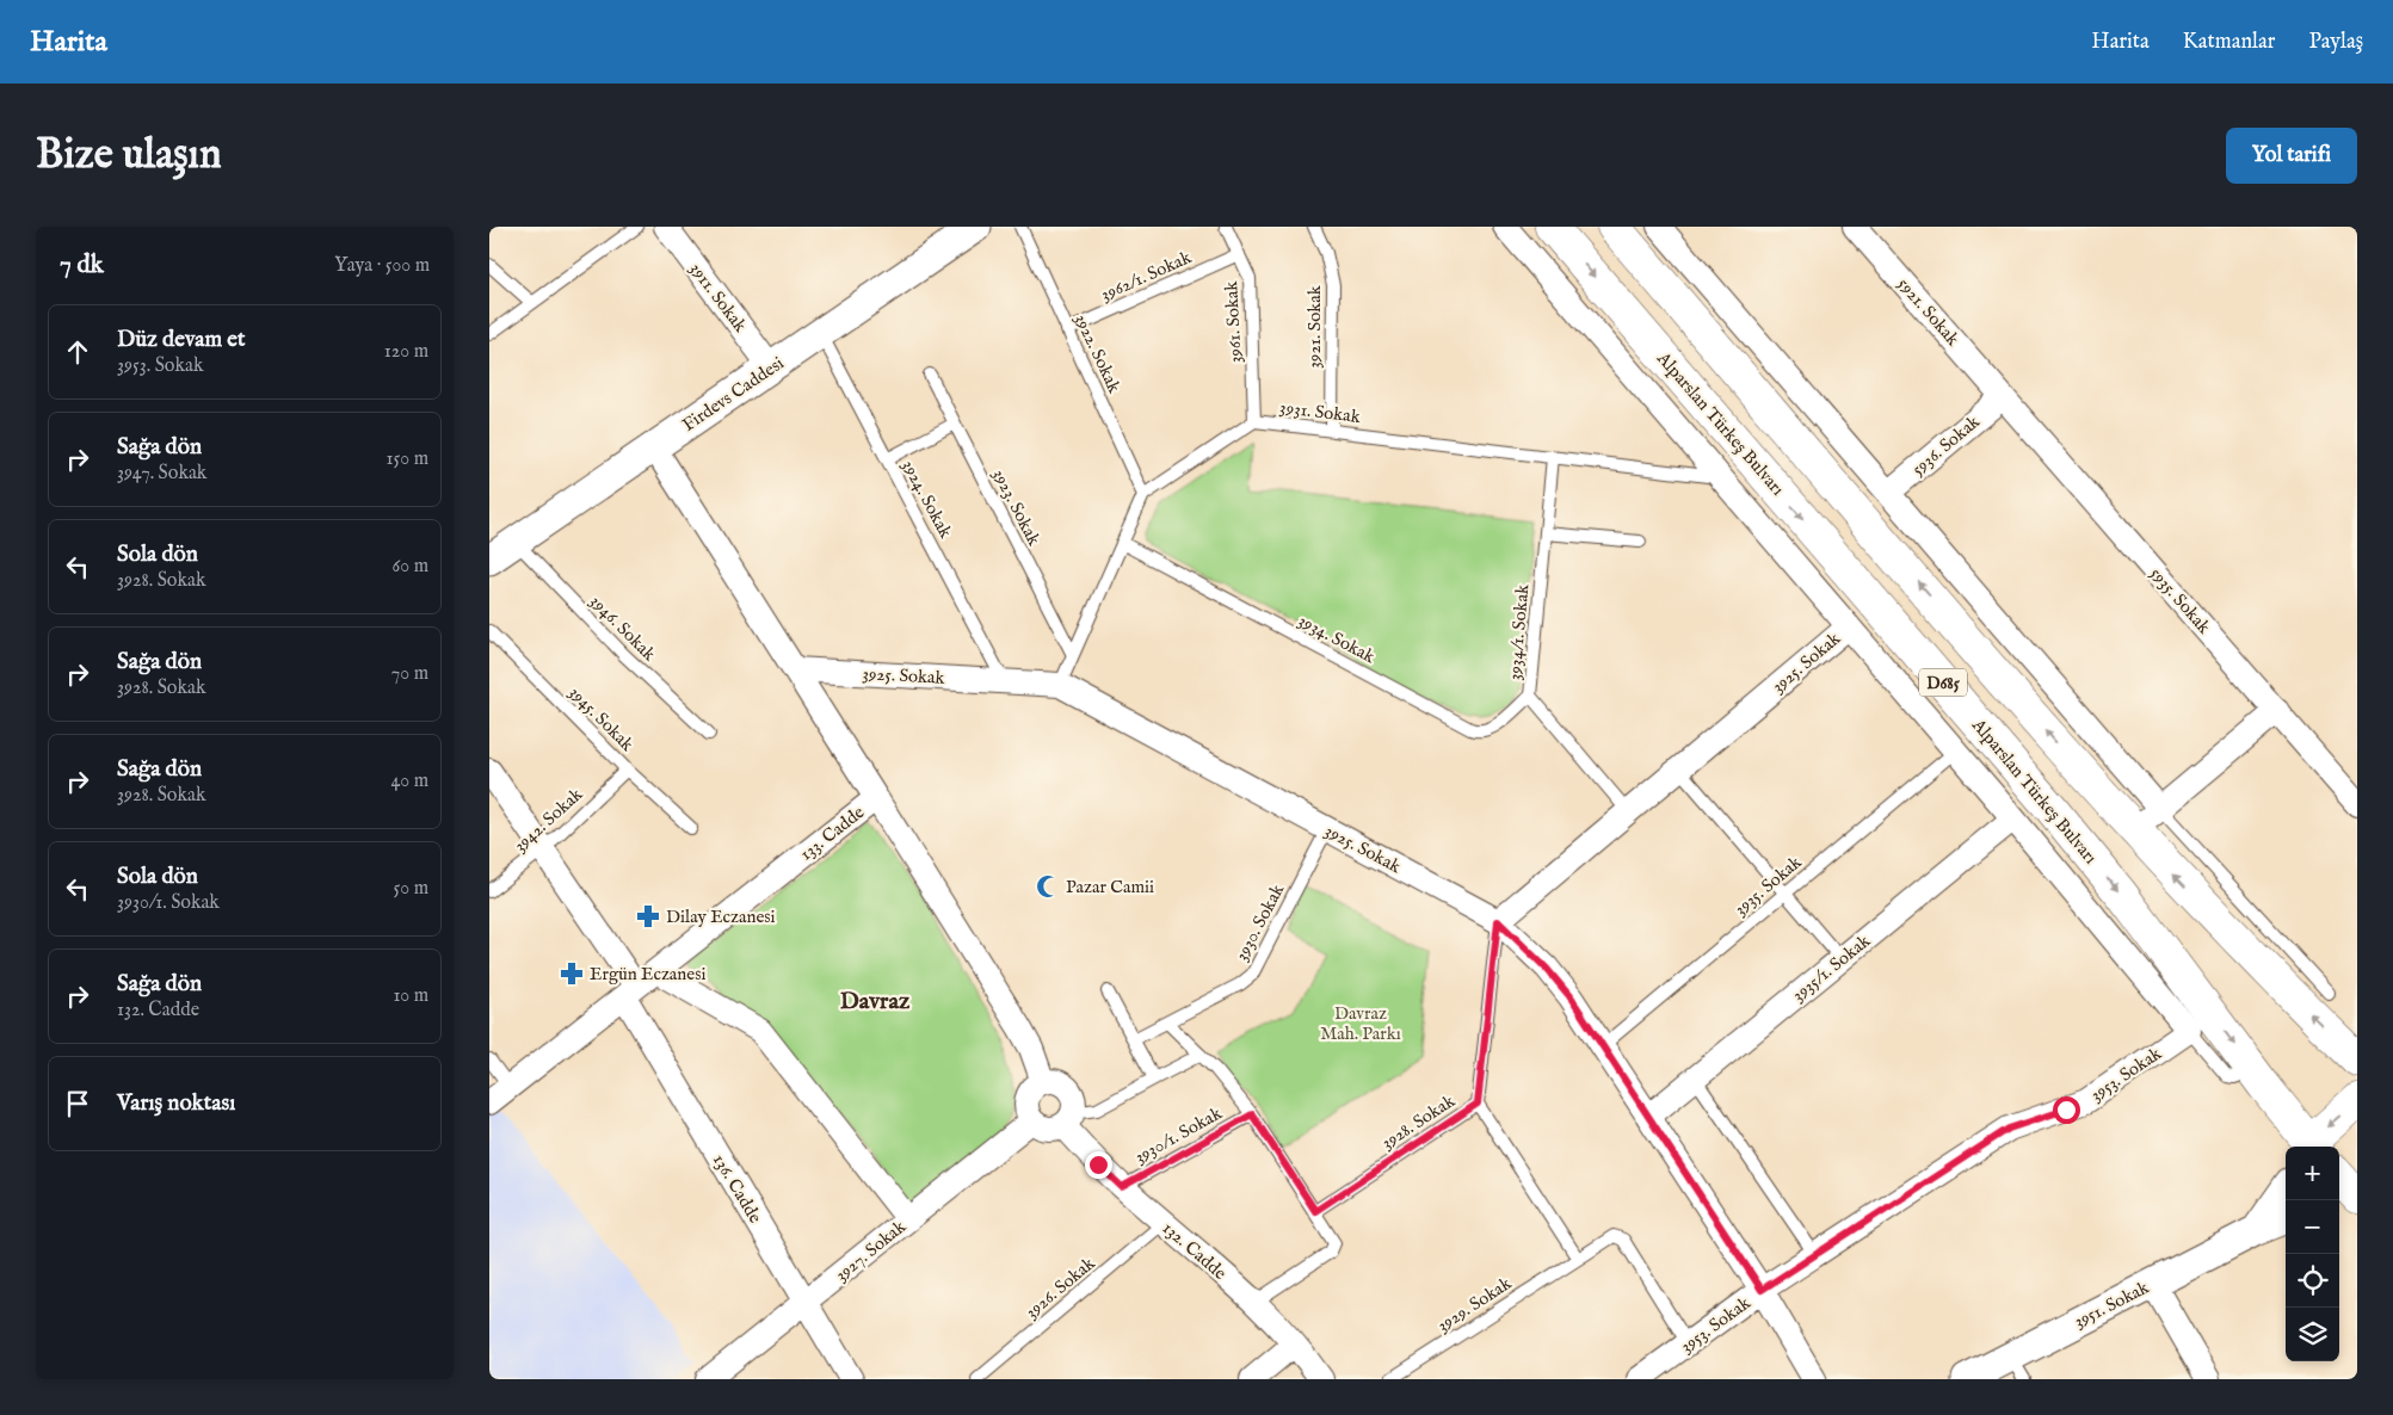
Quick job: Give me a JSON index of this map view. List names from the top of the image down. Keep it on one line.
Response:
{"streets":{"highway":["Alparslan Türkeş Bulvarı","D685"],"street":["3911. Sokak","5921. Sokak","Firdevs Caddesi","5936. Sokak","5935. Sokak","3925. Sokak","133. Cadde","3935/1. Sokak","3953. Sokak","136. Cadde","3927. Sokak","132. Cadde","3951. Sokak"],"lane":["3962/1. Sokak","3961. Sokak","3921. Sokak","3922. Sokak","3931. Sokak","3924. Sokak","3923. Sokak","3946. Sokak","3934/1. Sokak","3934. Sokak","3945. Sokak","3942. Sokak","3935. Sokak","3930. Sokak","3928. Sokak","3930/1. Sokak","3926. Sokak","3929. Sokak"]},"crossings":[["3962/1. Sokak","3961. Sokak"],["3962/1. Sokak","3922. Sokak"],["3911. Sokak","Firdevs Caddesi"],["5921. Sokak","5936. Sokak"],["5921. Sokak","5935. Sokak"],["3961. Sokak","3931. Sokak"],["3921. Sokak","3931. Sokak"],["3922. Sokak","3931. Sokak"],["Firdevs Caddesi","3924. Sokak"],["Firdevs Caddesi","3946. Sokak"],["Firdevs Caddesi","133. Cadde"],["3931. Sokak","3934/1. Sokak"],["5936. Sokak","5935. Sokak"],["3924. Sokak","3925. Sokak"],["3934/1. Sokak","3934. Sokak"],["3934/1. Sokak","3925. Sokak"],["3925. Sokak","133. Cadde"],["3925. Sokak","3930. Sokak"],["3925. Sokak","3928. Sokak"],["3945. Sokak","3942. Sokak"],["3942. Sokak","136. Cadde"],["133. Cadde","136. Cadde"],["3953. Sokak","3929. Sokak"],["3930/1. Sokak","132. Cadde"],["136. Cadde","3927. Sokak"],["3927. Sokak","132. Cadde"],["132. Cadde","3926. Sokak"]],"districts":["Davraz"],"parks":["Davraz Mah. Parkı"],"places":{"mosque":["Pazar Camii"],"pharmacy":["Dilay Eczanesi","Ergün Eczanesi"]},"page":{"header":"Harita","nav":["Harita","Katmanlar","Paylaş"],"buttons":"Yol tarifi","title":"Bize ulaşın","heading":["7 dk","Yaya · 500 m"],"list":[["Düz devam et","3953. Sokak","120 m"],["Sağa dön","3947. Sokak","150 m"],["Sola dön","3928. Sokak","60 m"],["Sağa dön","3928. Sokak","70 m"],["Sağa dön","3928. Sokak","40 m"],["Sola dön","3930/1. Sokak","50 m"],["Sağa dön","132. Cadde","10 m"],"Varış noktası"],"map_buttons":["+","−"]}}
